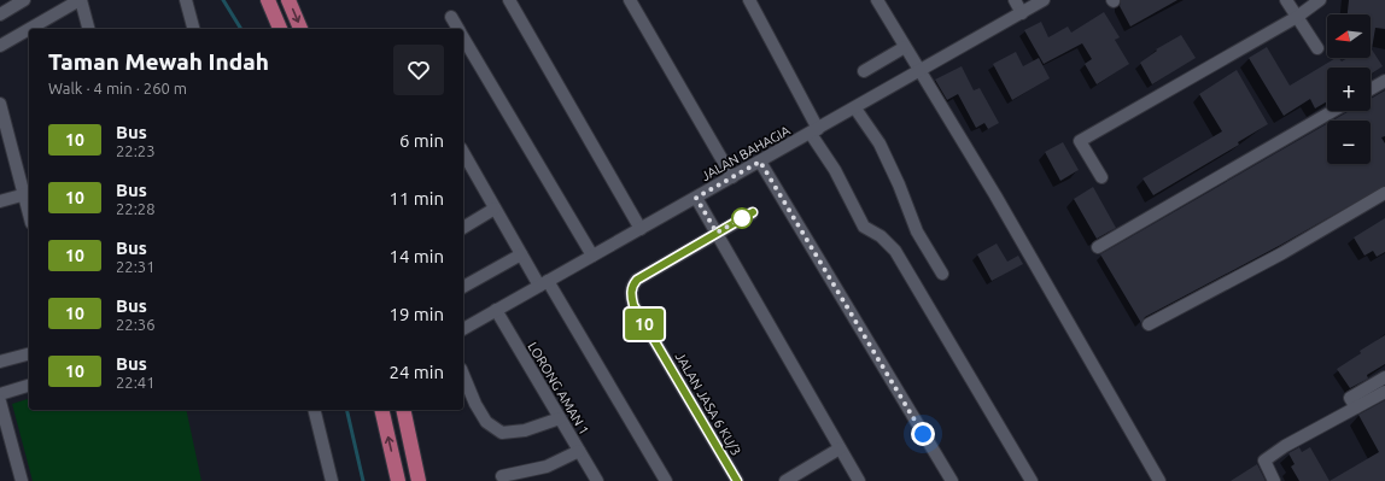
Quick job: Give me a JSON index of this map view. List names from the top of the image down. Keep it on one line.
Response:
{"streets":{"street":["JALAN BAHAGIA","LORONG AMAN 1","JALAN JASA 6 KU/3"]},"crossings":[["JALAN BAHAGIA","LORONG AMAN 1"]],"lines":["bus line 10"],"north":"left","page":{"on_map":"10","map_buttons":["+","−"],"heading":["Taman Mewah Indah","Walk · 4 min · 260 m"],"list":[{"mark":"10","name":"Bus","note":"22:23","value":"6 min"},{"mark":"10","name":"Bus","note":"22:28","value":"11 min"},{"mark":"10","name":"Bus","note":"22:31","value":"14 min"},{"mark":"10","name":"Bus","note":"22:36","value":"19 min"},{"mark":"10","name":"Bus","note":"22:41","value":"24 min"}]}}
